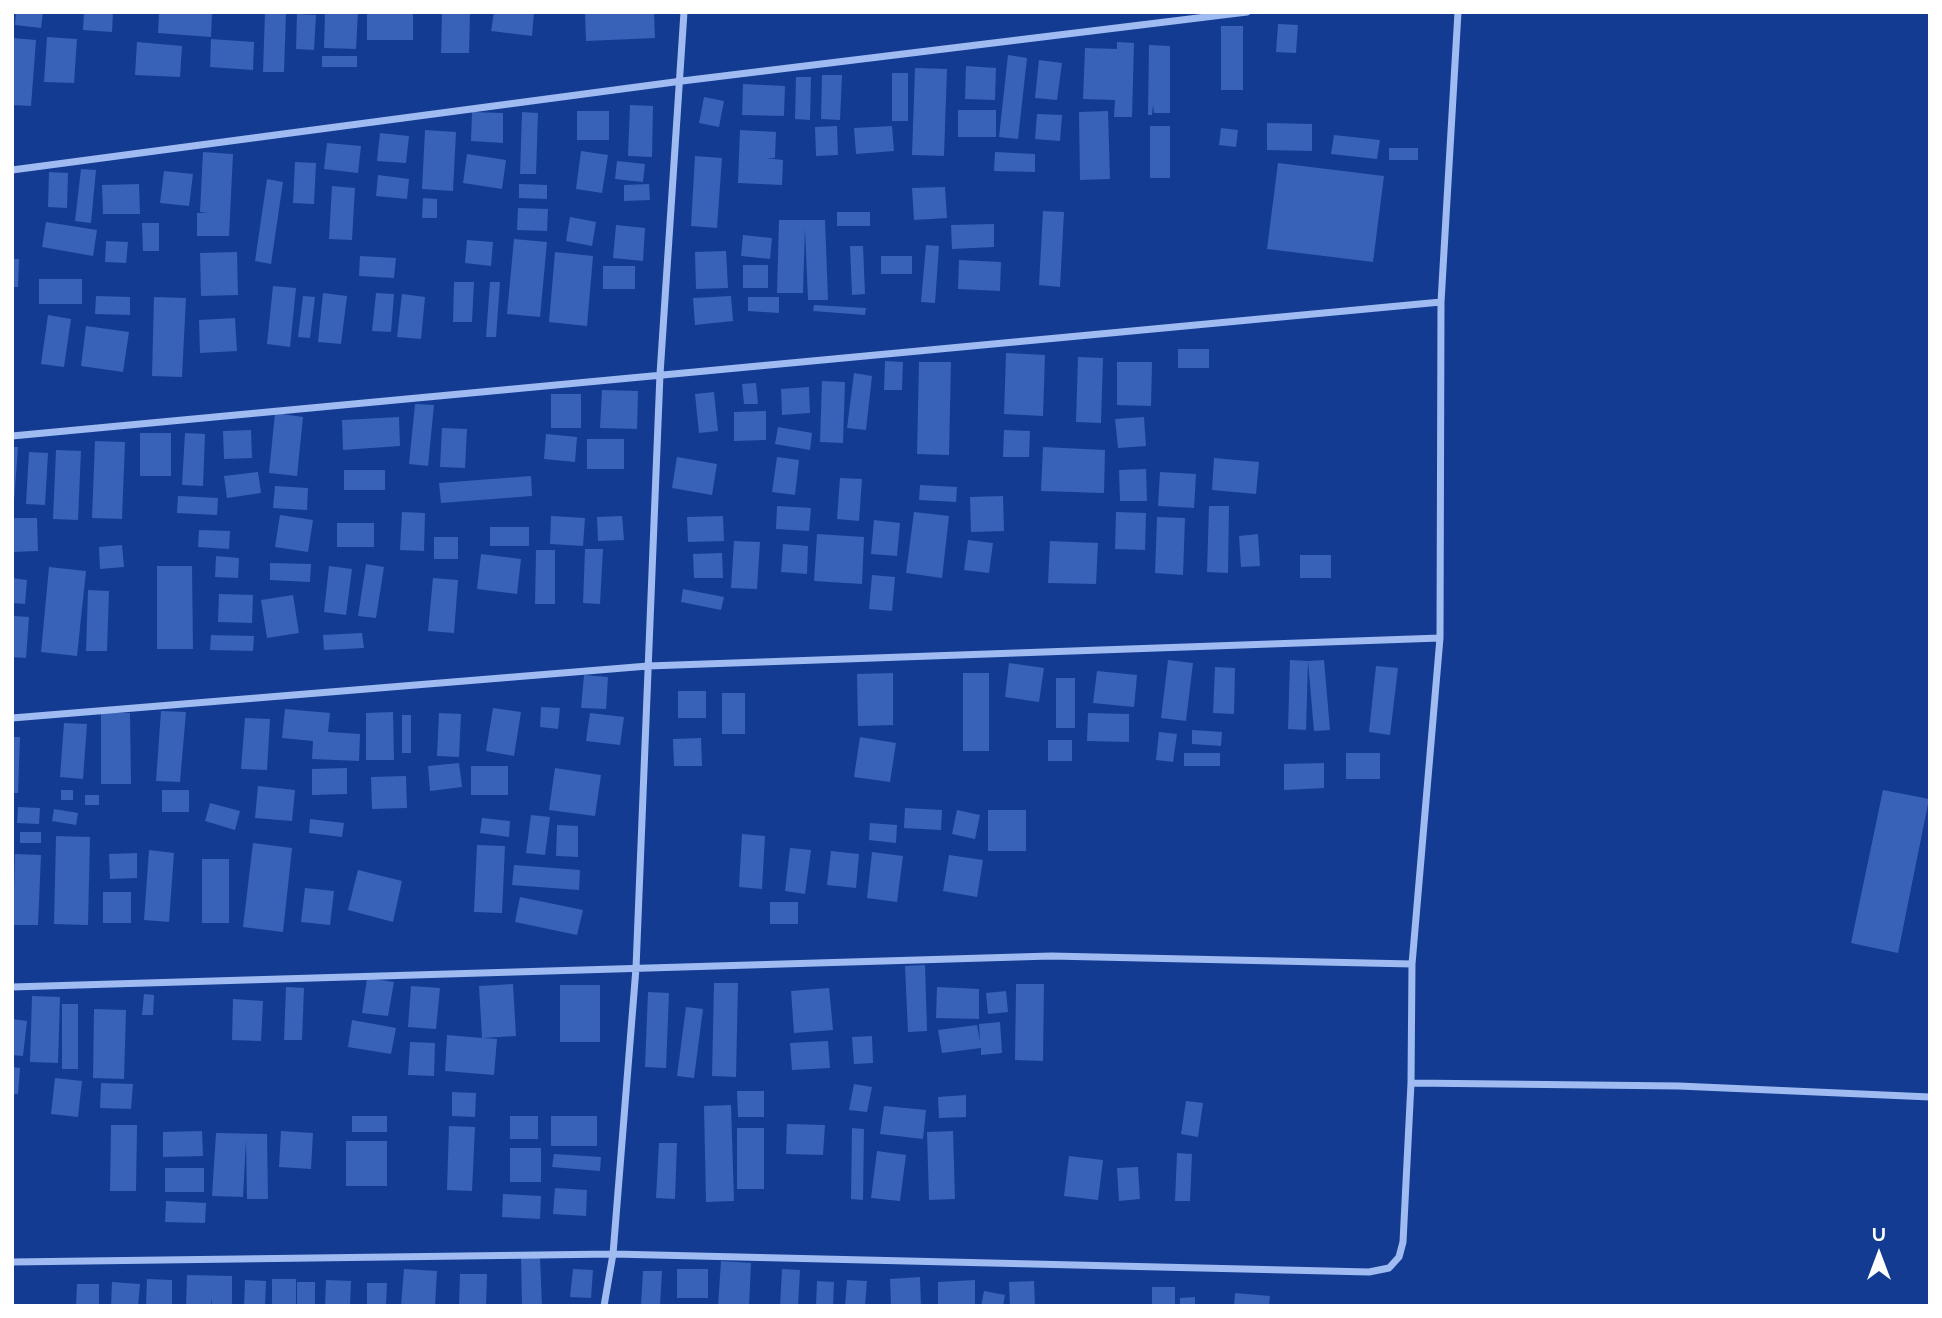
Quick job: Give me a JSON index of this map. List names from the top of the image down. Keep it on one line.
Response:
{"north":"top"}
